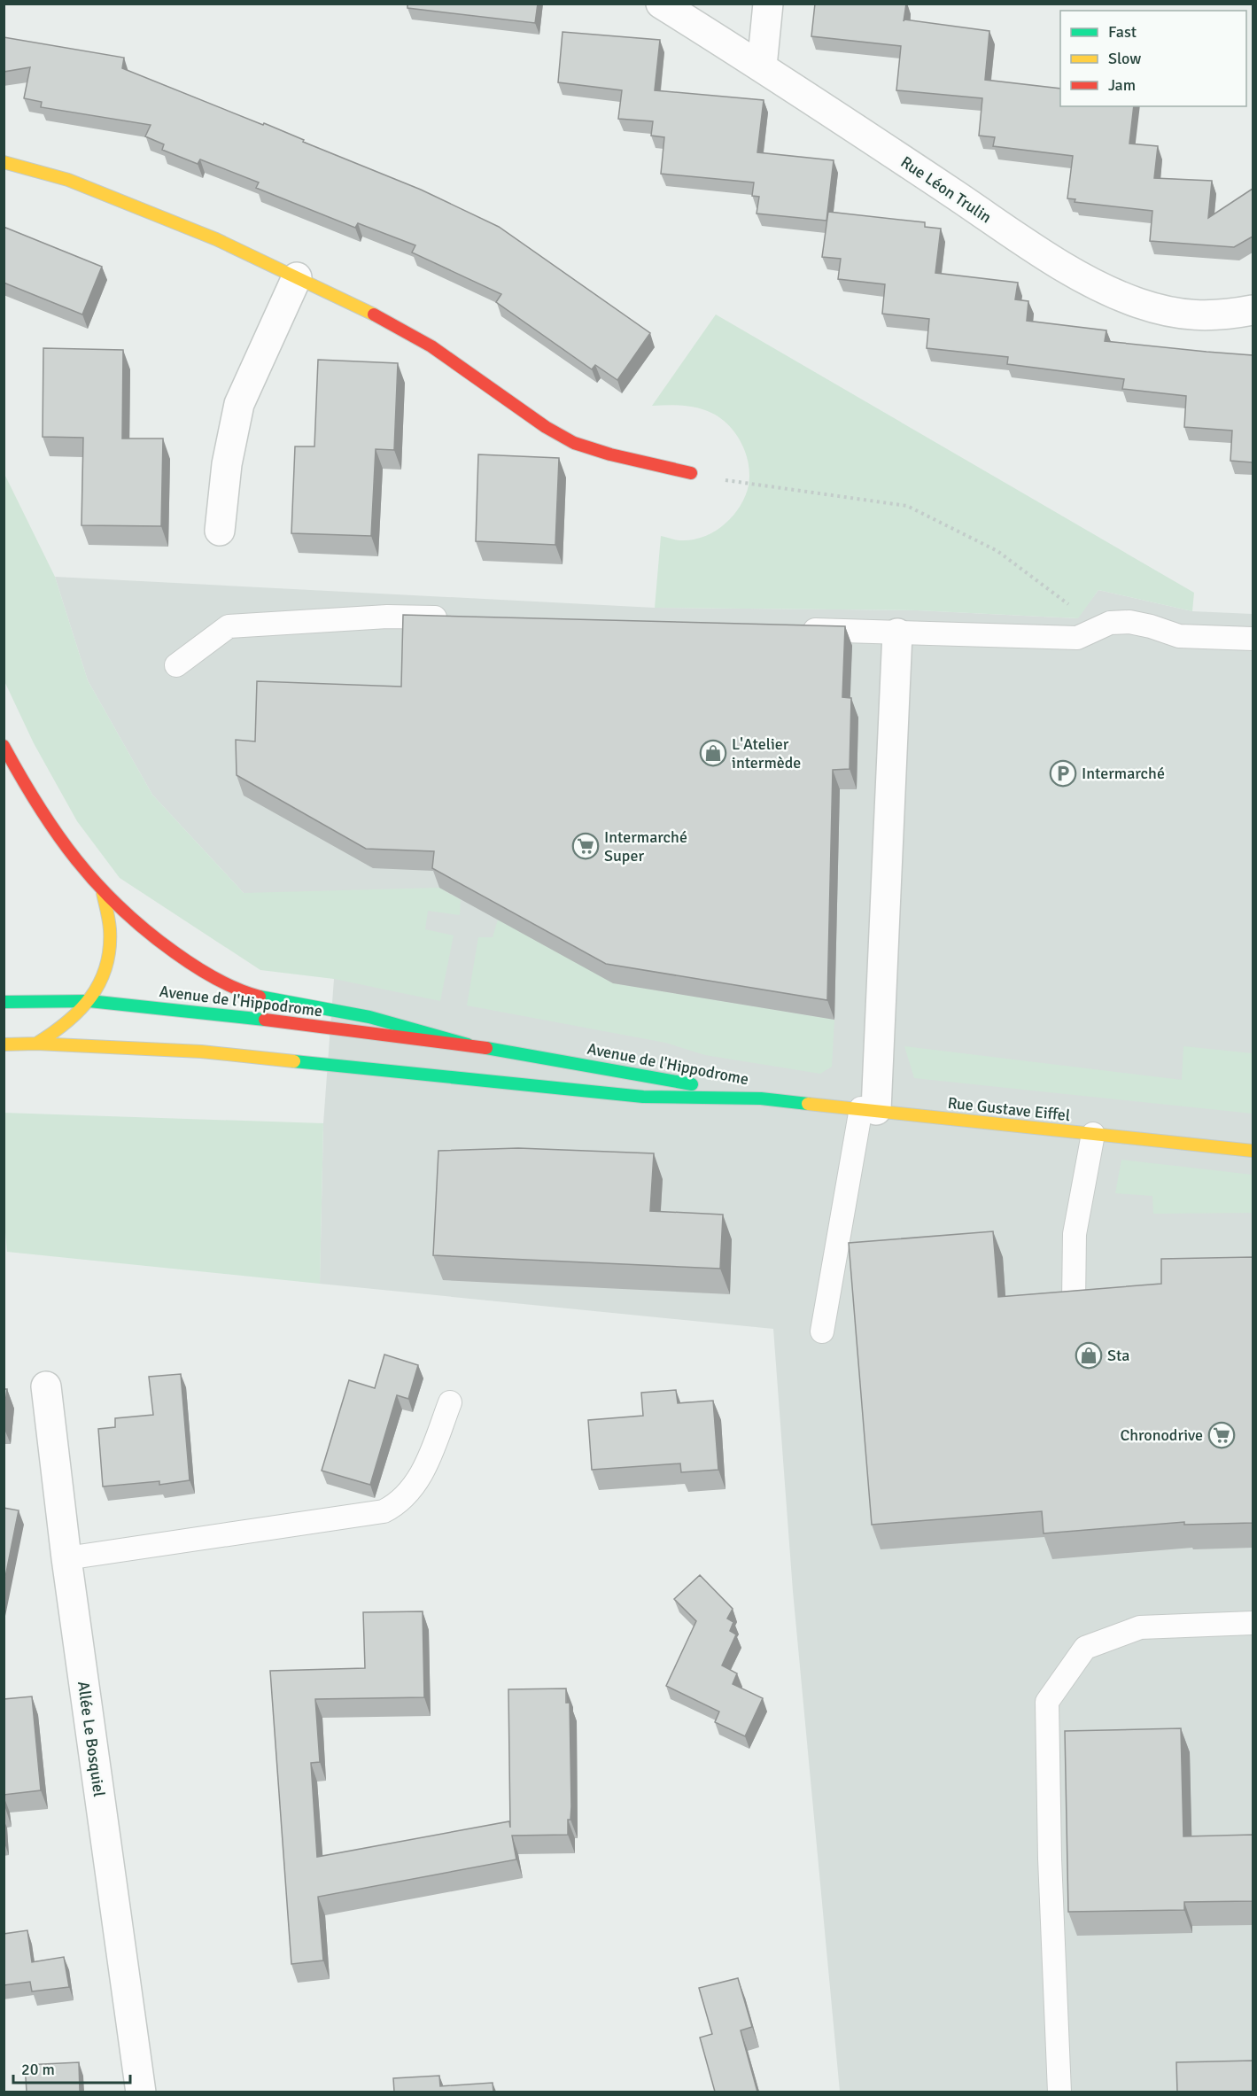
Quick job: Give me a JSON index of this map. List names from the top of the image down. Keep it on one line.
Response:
{"streets":{"main road":["Avenue de l'Hippodrome","Rue Gustave Eiffel"],"street":["Rue Léon Trulin","Allée Le Bosquiel"]},"crossings":[["Avenue de l'Hippodrome","Rue Gustave Eiffel"]],"places":{"shop":["L'Atelier intermède","Sta"],"parking":["Intermarché"],"supermarket":["Intermarché Super","Chronodrive"]},"legend":["Fast","Slow","Jam"],"scale_bar":"20 m"}
